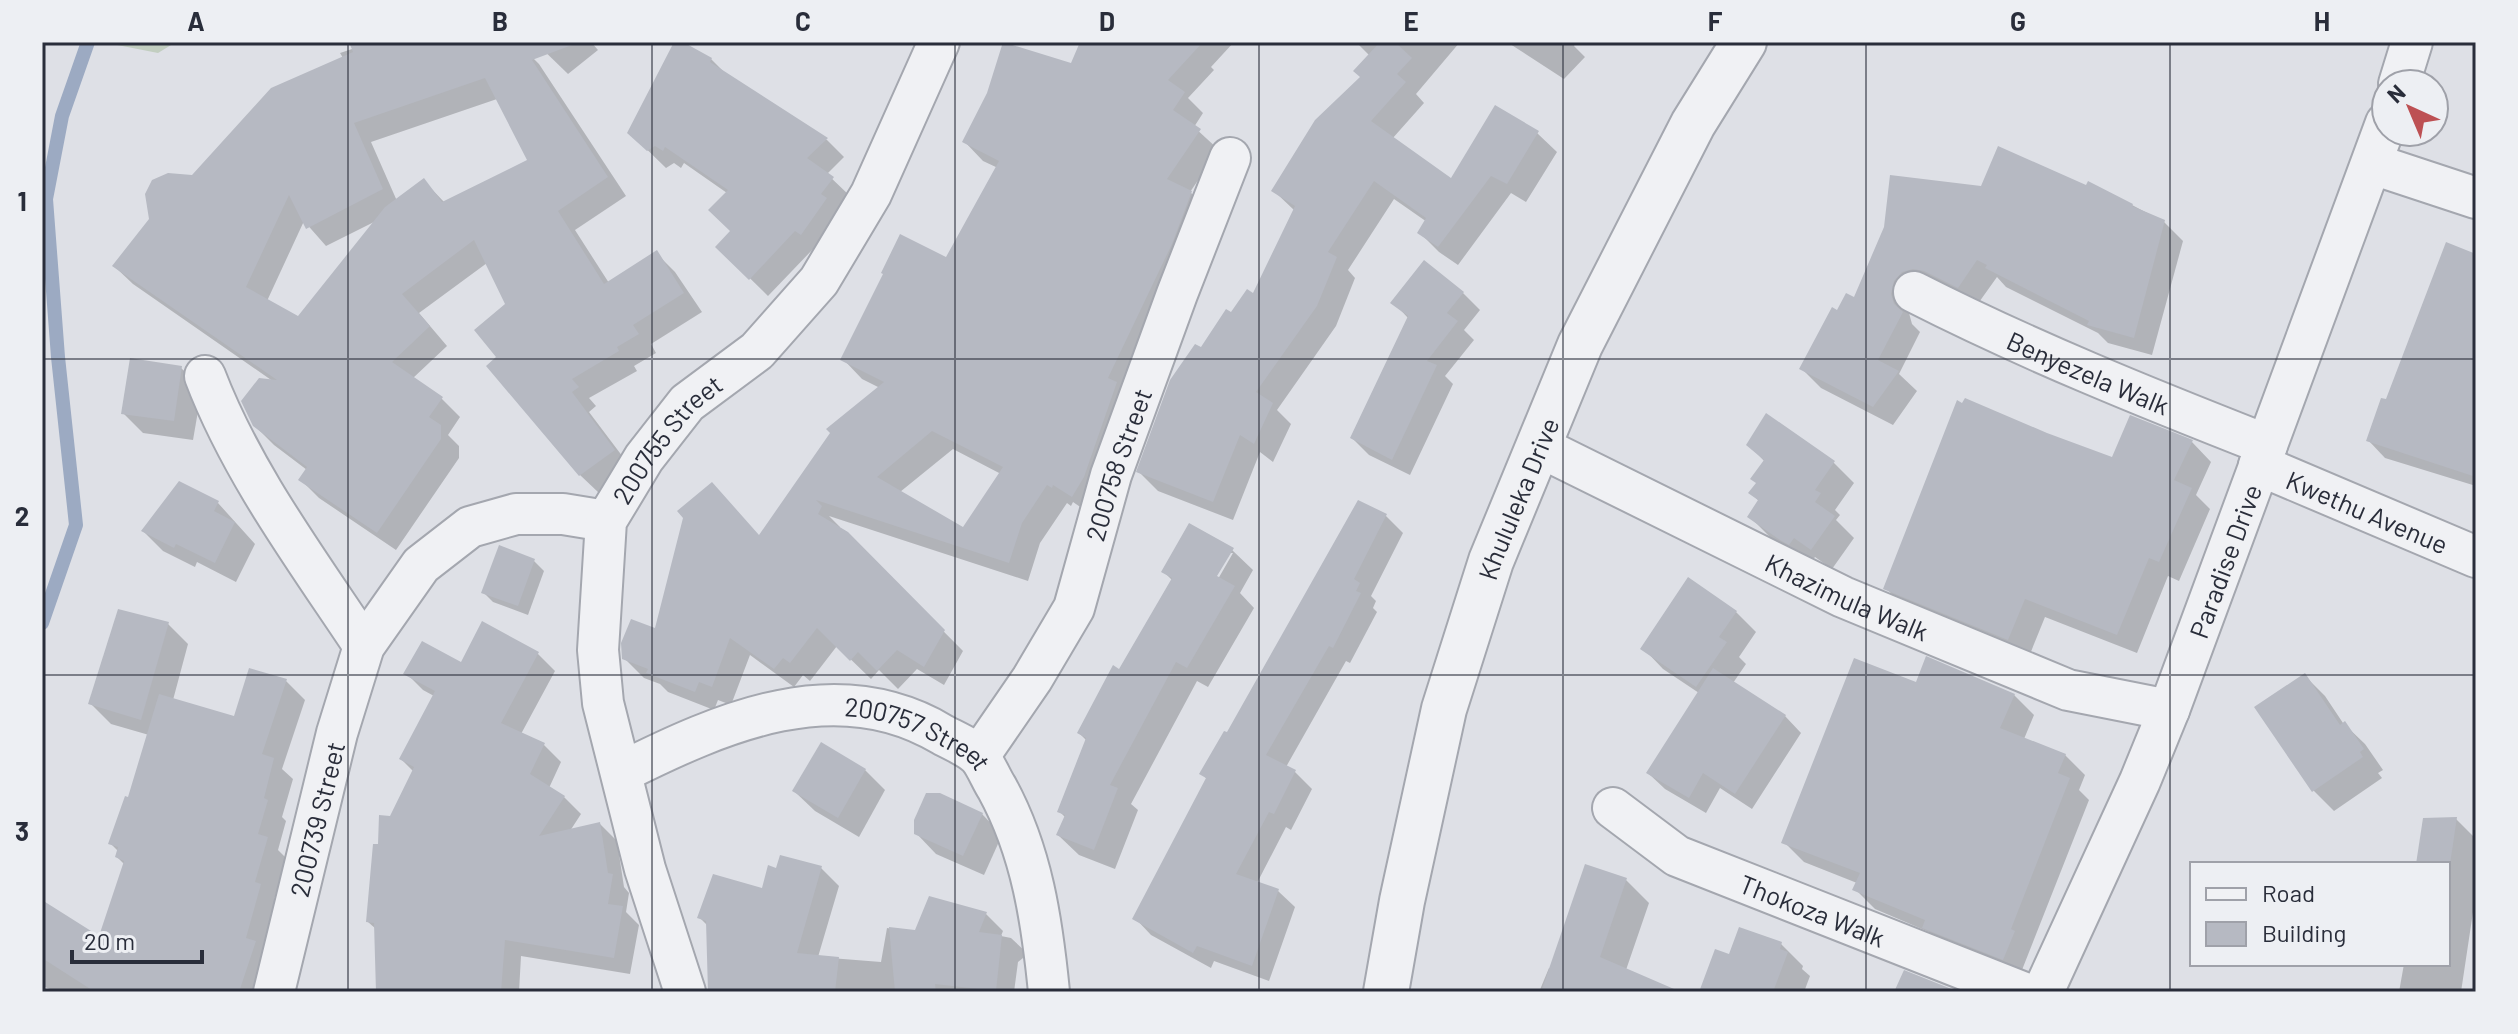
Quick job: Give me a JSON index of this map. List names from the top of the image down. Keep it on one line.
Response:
{"streets":{"street":["Benyezela Walk","200755 Street","200758 Street","Khululeka Drive","Kwethu Avenue","Paradise Drive","Khazimula Walk","200757 Street","200739 Street","Thokoza Walk"]},"crossings":[["Benyezela Walk","Kwethu Avenue"],["Benyezela Walk","Paradise Drive"],["200755 Street","200757 Street"],["200755 Street","200739 Street"],["200758 Street","200757 Street"],["Khululeka Drive","Khazimula Walk"],["Kwethu Avenue","Paradise Drive"],["Paradise Drive","Khazimula Walk"]],"legend":["Road","Building"],"scale_bar":"20 m","north":"top left","grid":{"columns":["A","B","C","D","E","F","G","H"],"rows":["1","2","3"]}}
